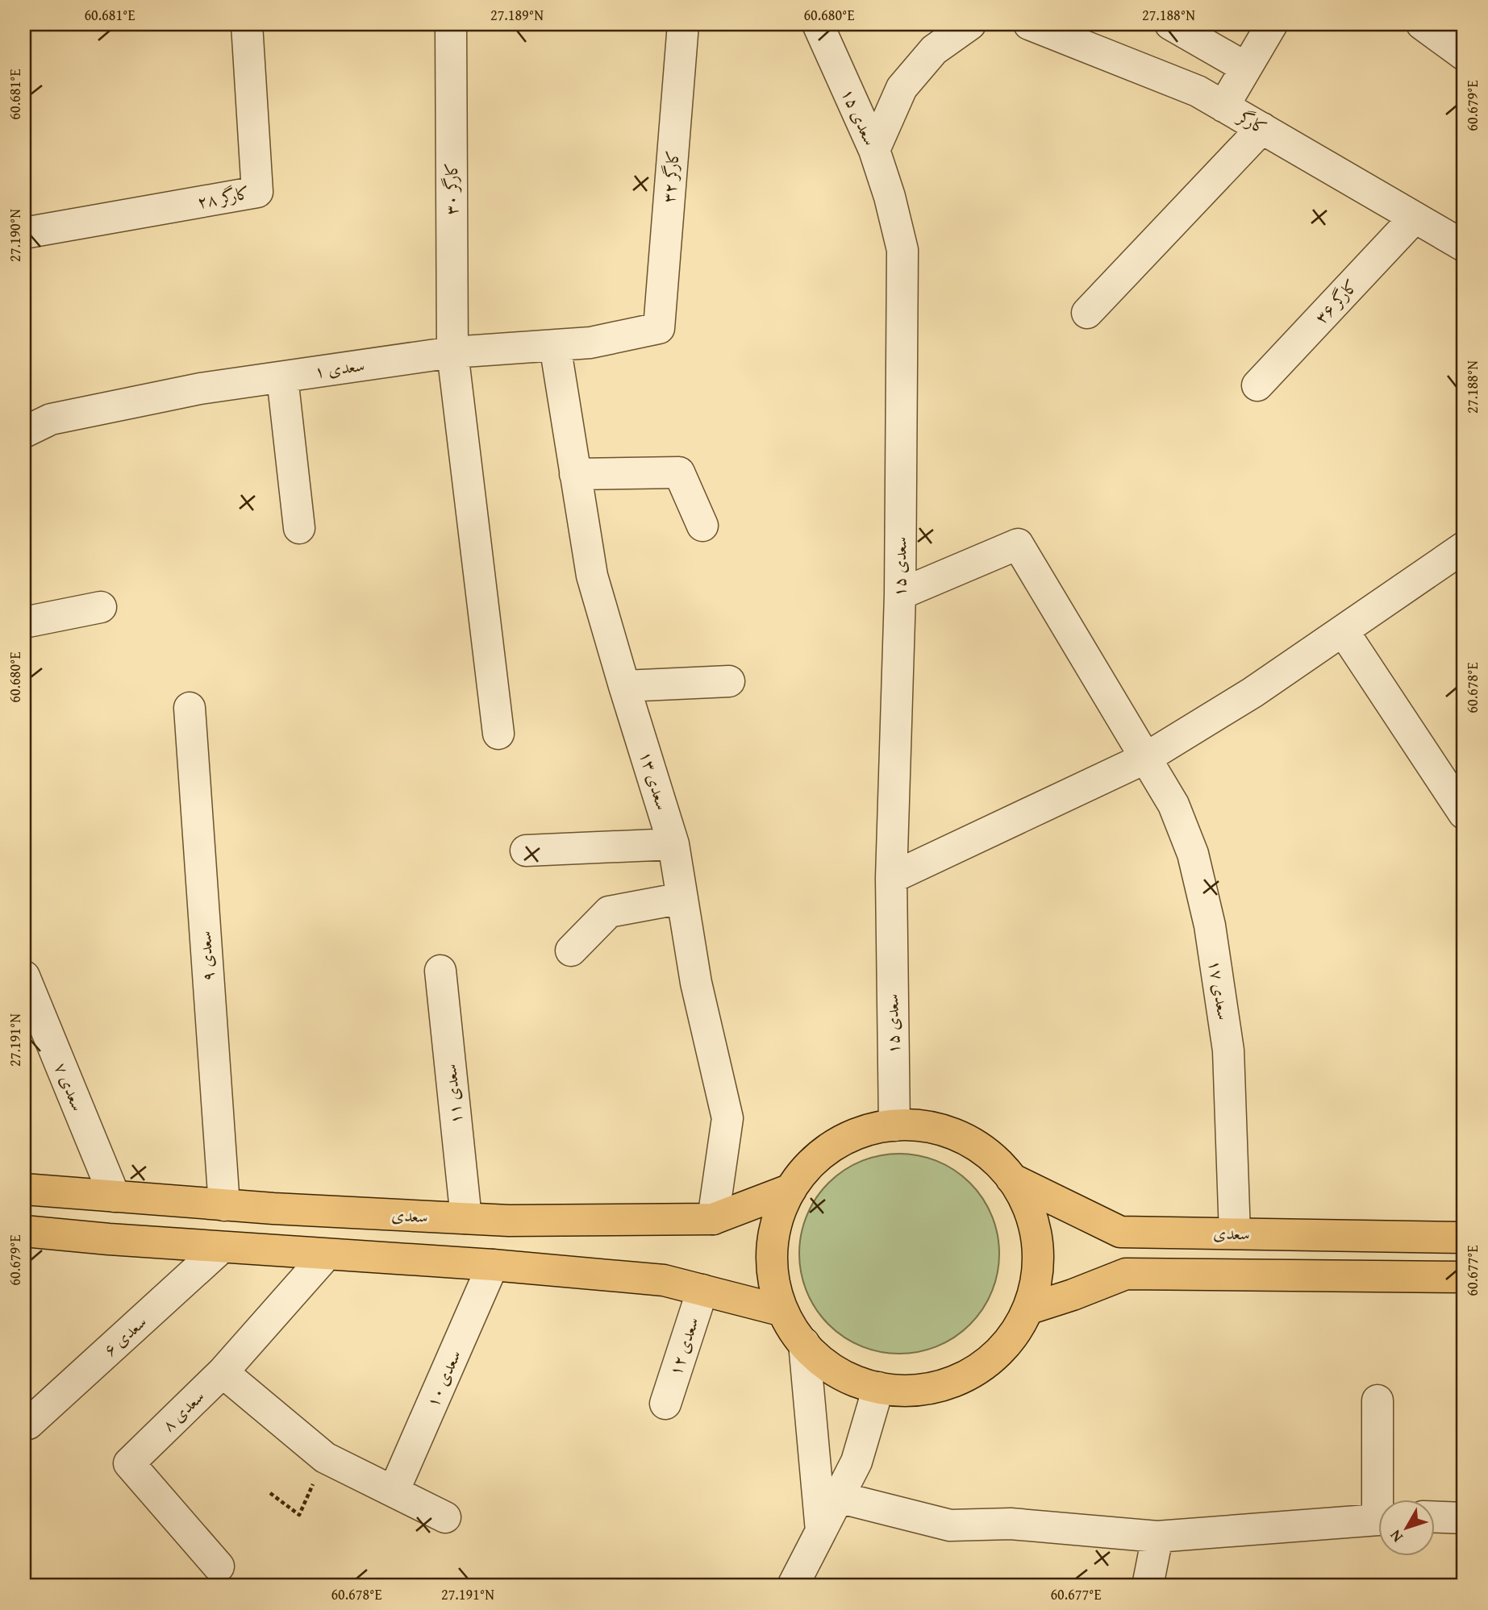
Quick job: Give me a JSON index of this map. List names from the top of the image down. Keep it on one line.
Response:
{"streets":{"main road":["سعدی"],"street":["سعدی ۱۵","کارگر","کارگر ۳۲","کارگر ۳۰","کارگر ۲۸","کارگر ۳۶","سعدی ۱","سعدی ۱۳","سعدی ۹","سعدی ۱۷","سعدی ۷","سعدی ۱۱","سعدی ۶","سعدی ۱۲","سعدی ۱۰","سعدی ۸"]},"crossings":[["سعدی ۱۵","سعدی ۱۷"],["کارگر","کارگر ۳۶"],["کارگر ۳۲","سعدی ۱"],["کارگر ۳۰","سعدی ۱"],["سعدی ۱","سعدی ۱۳"],["سعدی ۱۳","سعدی"],["سعدی ۹","سعدی"],["سعدی ۱۷","سعدی"],["سعدی ۷","سعدی"],["سعدی ۱۱","سعدی"]],"north":"bottom left","coordinates":["60.681°E","27.189°N","60.680°E","27.188°N","60.679°E","27.190°N","60.678°E","27.191°N","60.677°E"]}
